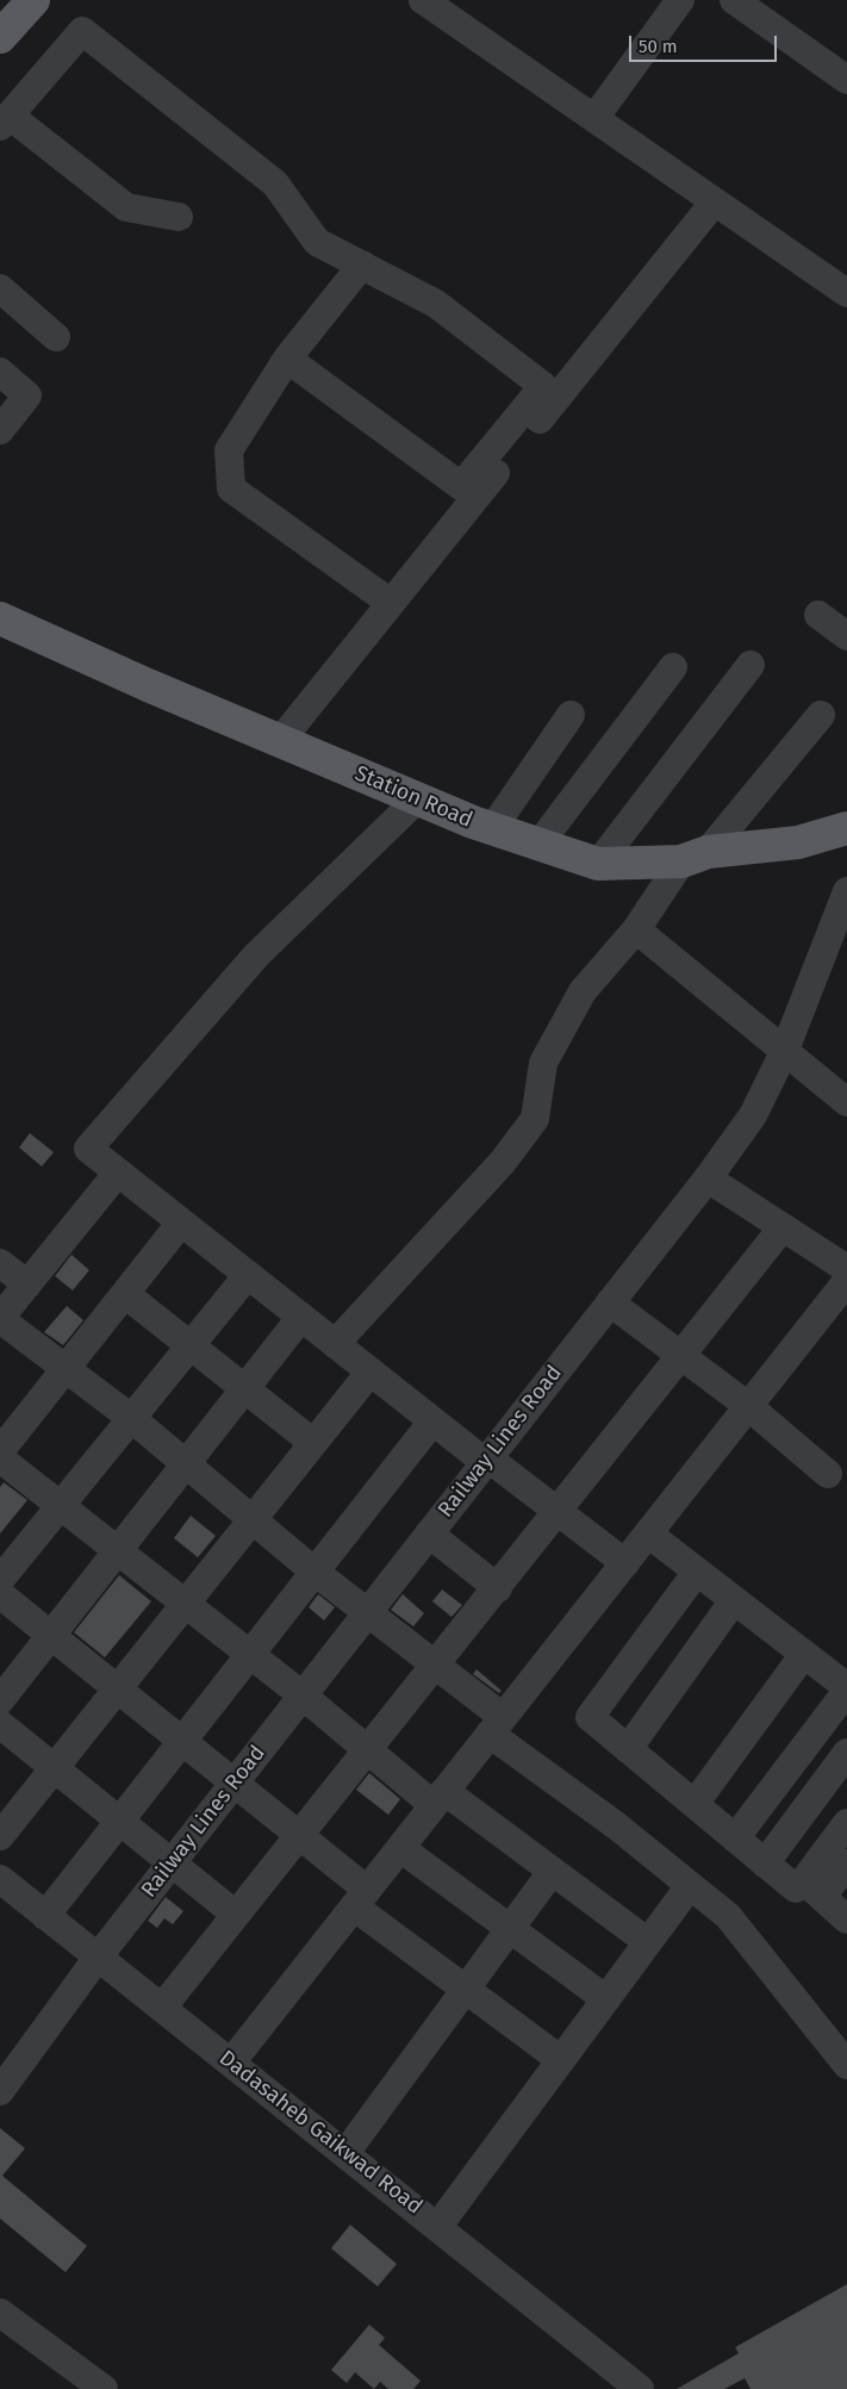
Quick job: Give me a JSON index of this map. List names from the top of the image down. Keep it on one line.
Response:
{"streets":{"main road":["Station Road"],"street":["Railway Lines Road","Dadasaheb Gaikwad Road"]},"crossings":[["Railway Lines Road","Dadasaheb Gaikwad Road"]],"scale_bar":"50 m"}
